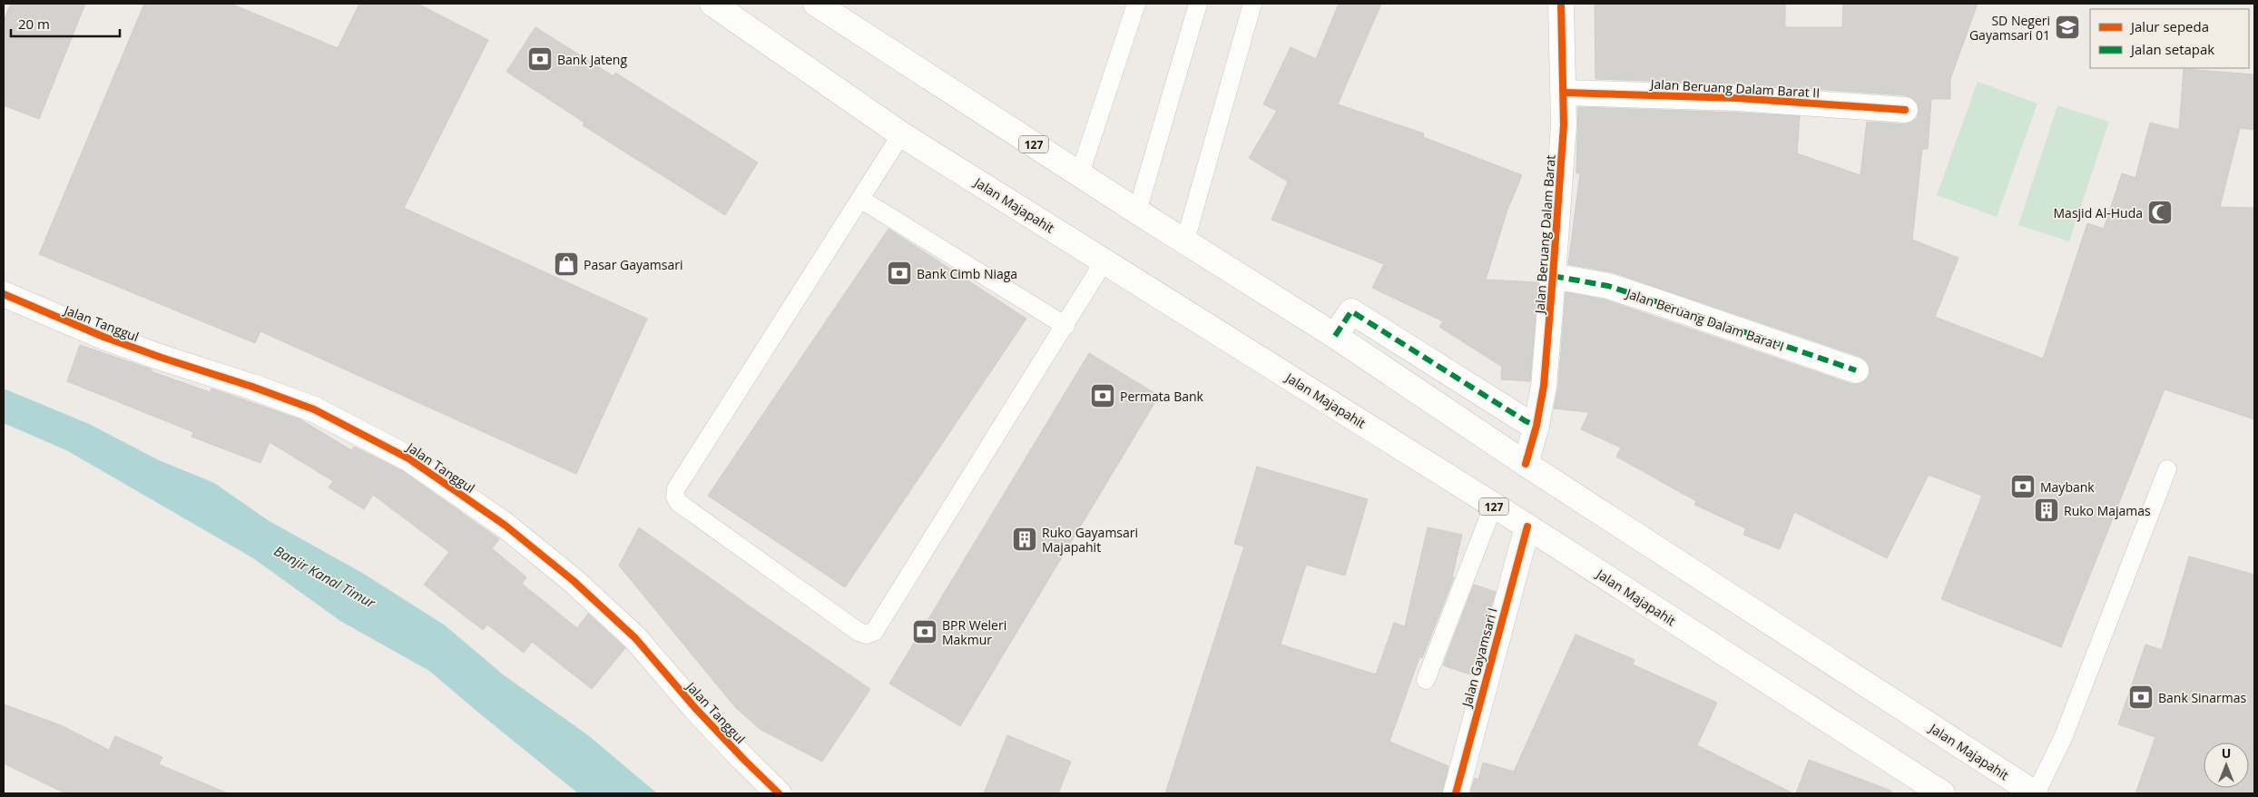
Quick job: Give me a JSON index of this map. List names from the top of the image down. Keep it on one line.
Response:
{"streets":{"main road":["Jalan Beruang Dalam Barat II","127","Jalan Majapahit","Jalan Beruang Dalam Barat","Jalan Beruang Dalam Barat I","Jalan Tanggul","Jalan Gayamsari I"]},"crossings":[["Jalan Beruang Dalam Barat II","Jalan Beruang Dalam Barat"],["Jalan Majapahit","Jalan Beruang Dalam Barat"],["Jalan Majapahit","Jalan Gayamsari I"],["Jalan Beruang Dalam Barat","Jalan Beruang Dalam Barat I"]],"water":["Banjir Kanal Timur"],"places":{"school or university":["SD Negeri Gayamsari 01"],"bank":["Bank Jateng","Bank Cimb Niaga","Permata Bank","Maybank","BPR Weleri Makmur","Bank Sinarmas"],"mosque":["Masjid Al-Huda"],"shop":["Pasar Gayamsari"],"building":["Ruko Majamas","Ruko Gayamsari Majapahit"]},"legend":["Jalur sepeda","Jalan setapak"],"scale_bar":"20 m","north":"top"}
